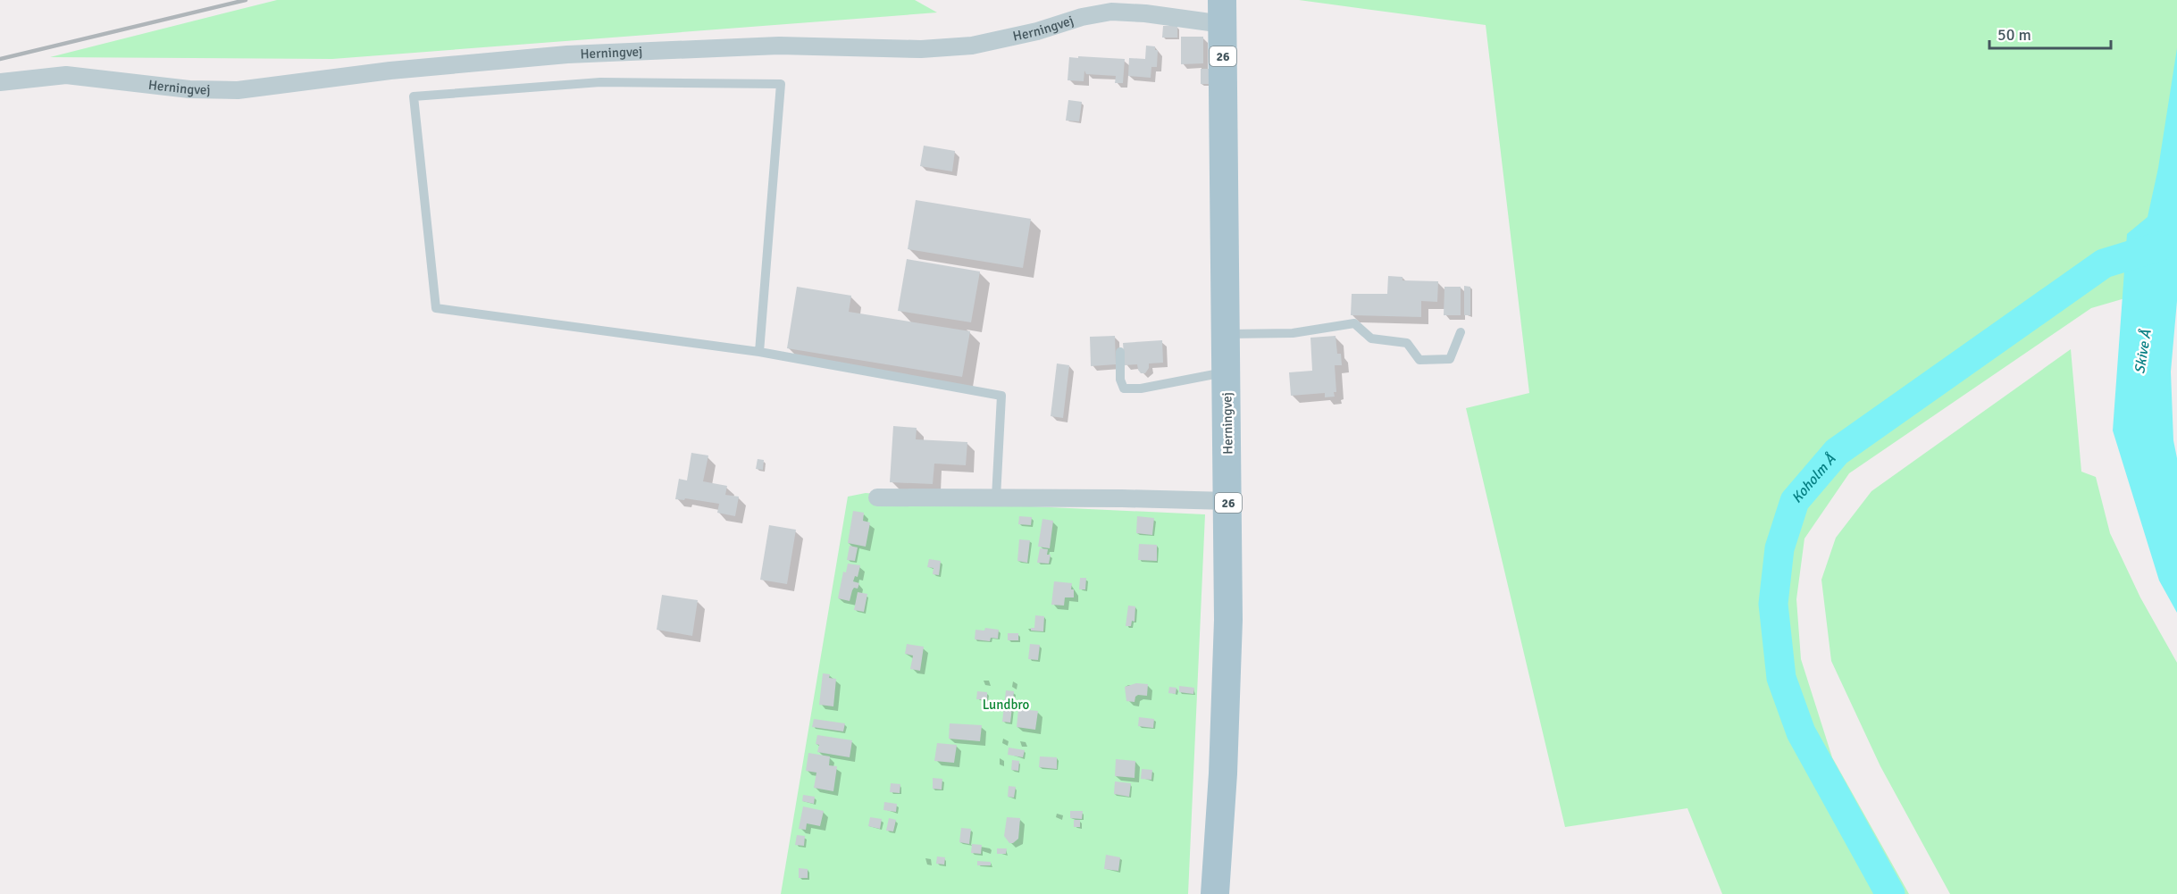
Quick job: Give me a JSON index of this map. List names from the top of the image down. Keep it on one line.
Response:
{"streets":{"main road":["Herningvej","26"]},"water":["Skive Å","Koholm Å"],"parks":["Lundbro"],"scale_bar":"50 m"}
